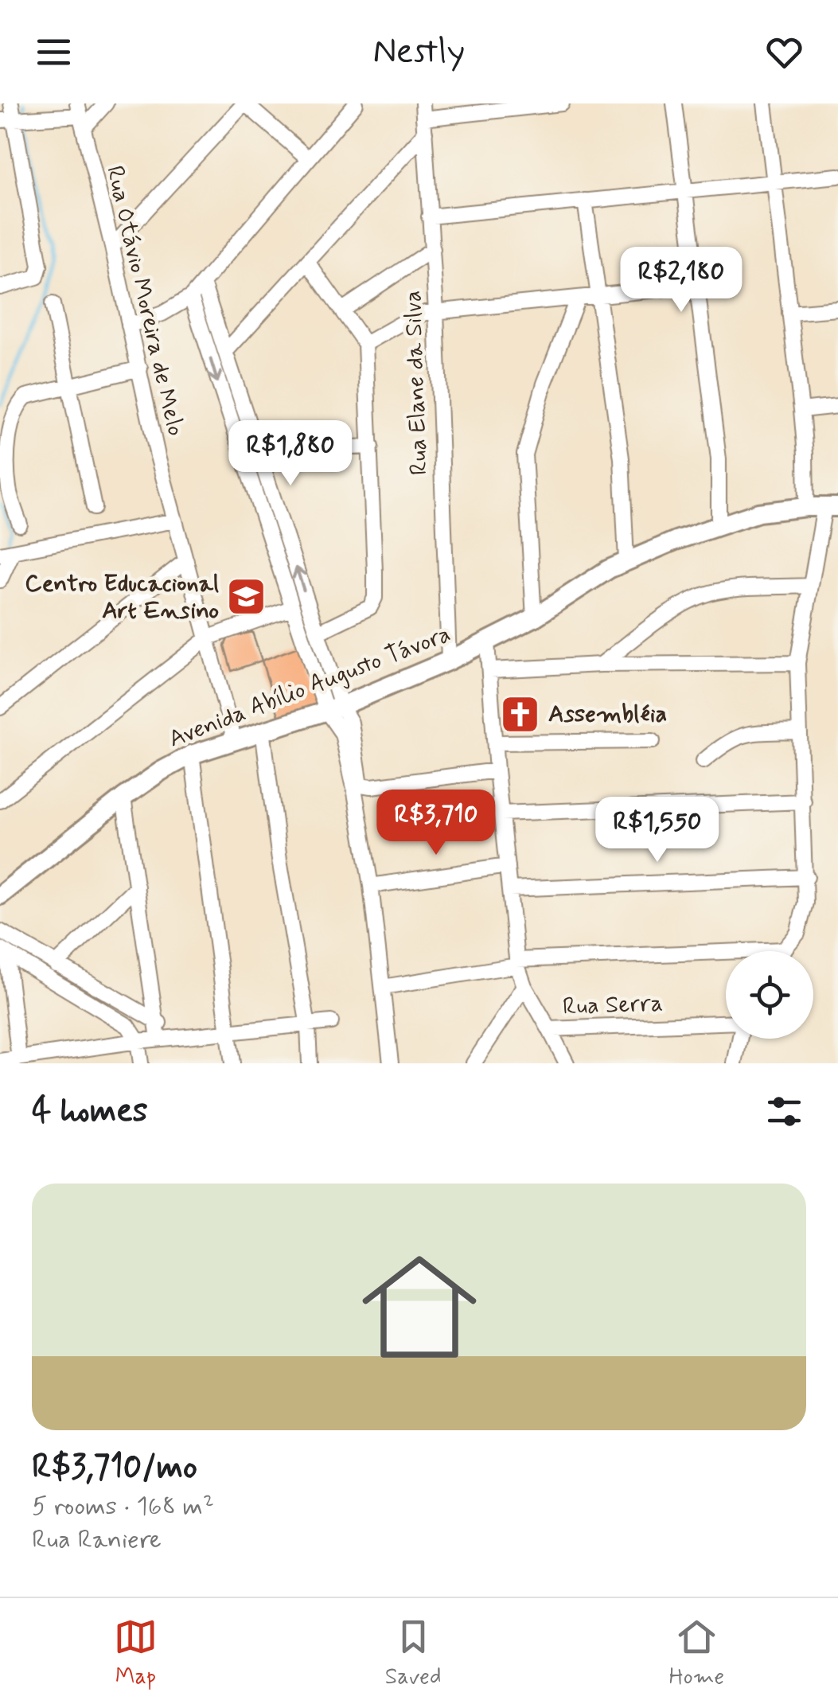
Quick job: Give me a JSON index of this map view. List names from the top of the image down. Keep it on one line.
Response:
{"streets":{"main road":["Avenida Abílio Augusto Távora"],"street":["Rua Otávio Moreira de Melo","Rua Elane da Silva","Rua Serra"]},"crossings":[["Rua Otávio Moreira de Melo","Avenida Abílio Augusto Távora"],["Rua Elane da Silva","Avenida Abílio Augusto Távora"],["Avenida Abílio Augusto Távora","Rua Serra"]],"places":{"school or university":["Centro Educacional Art Ensino"],"church":["Assembléia"]},"page":{"header":"Nestly","price":["R$2,180","R$1,880","R$3,710","R$1,550"],"heading":"4 homes","list":[{"name":"R$3,710/mo","note":"5 rooms · 168 m² · Rua Raniere"}],"tabs":["Map","Saved","Home"]}}
